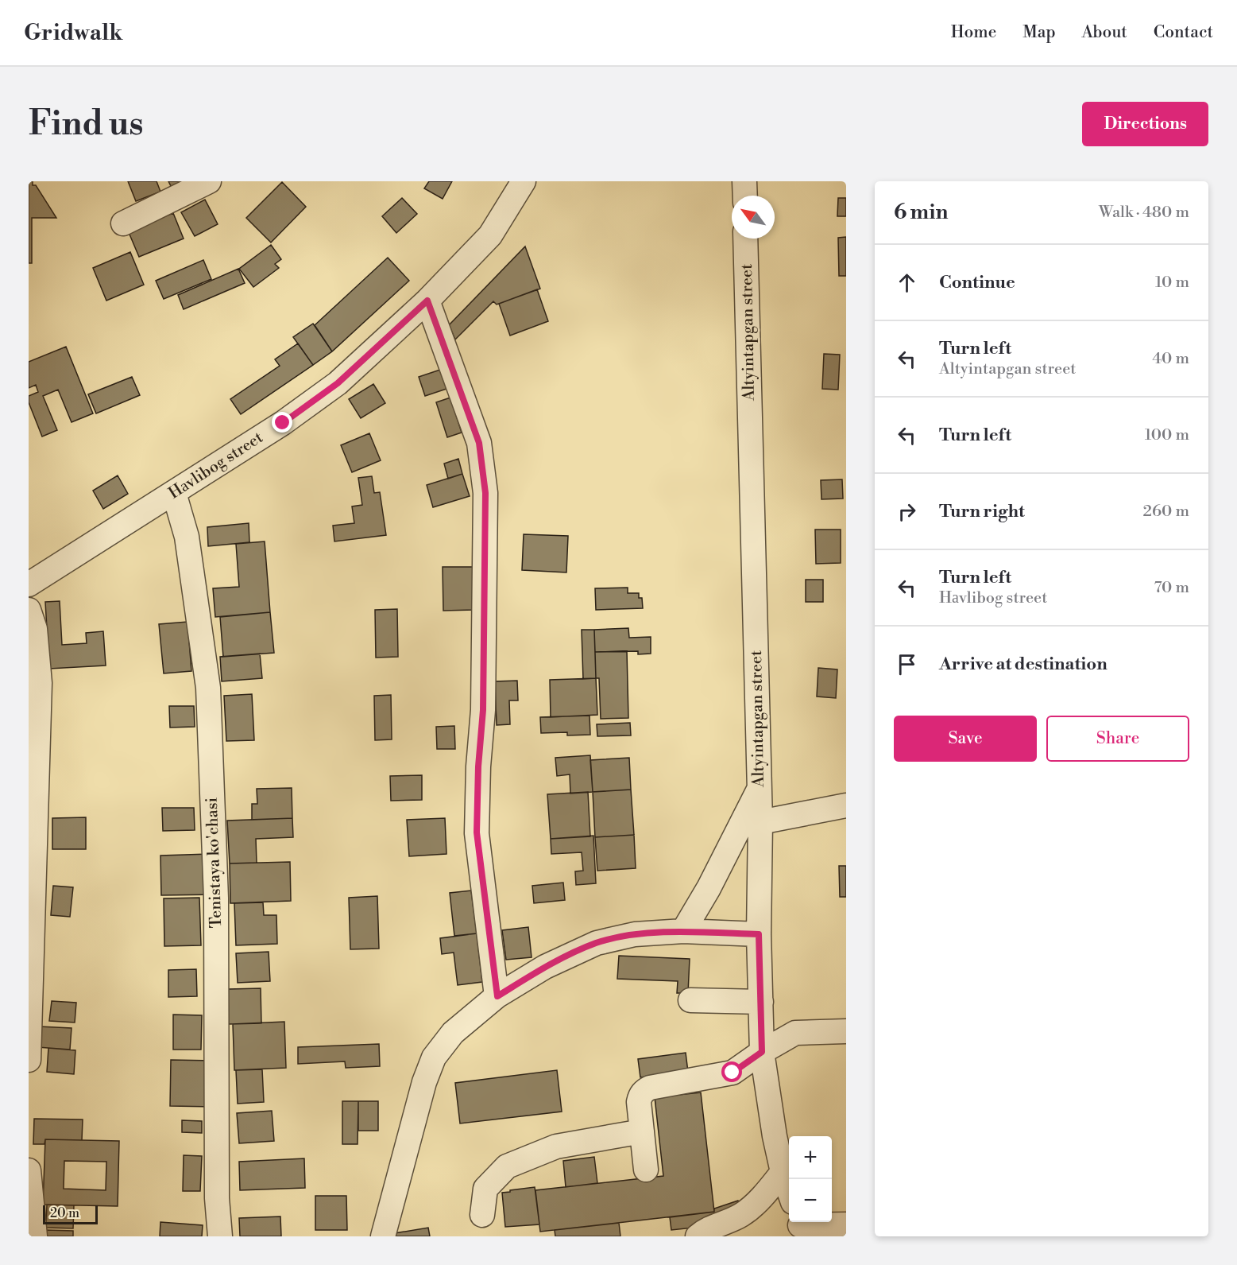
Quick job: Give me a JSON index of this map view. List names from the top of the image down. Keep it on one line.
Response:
{"streets":{"street":["Altyintapgan street","Hаvlibog street","Tenistaya ko'chasi"]},"crossings":[["Hаvlibog street","Tenistaya ko'chasi"]],"scale_bar":"20 m","north":"top left","page":{"header":"Gridwalk","nav":["Home","Map","About","Contact"],"buttons":["Directions",["Save","Share"]],"title":"Find us","heading":["6 min","Walk · 480 m"],"list":[["Continue","10 m"],["Turn left","Altyintapgan street","40 m"],["Turn left","100 m"],["Turn right","260 m"],["Turn left","Hаvlibog street","70 m"],"Arrive at destination"],"map_buttons":["+","−"],"scale":"20 m"}}
